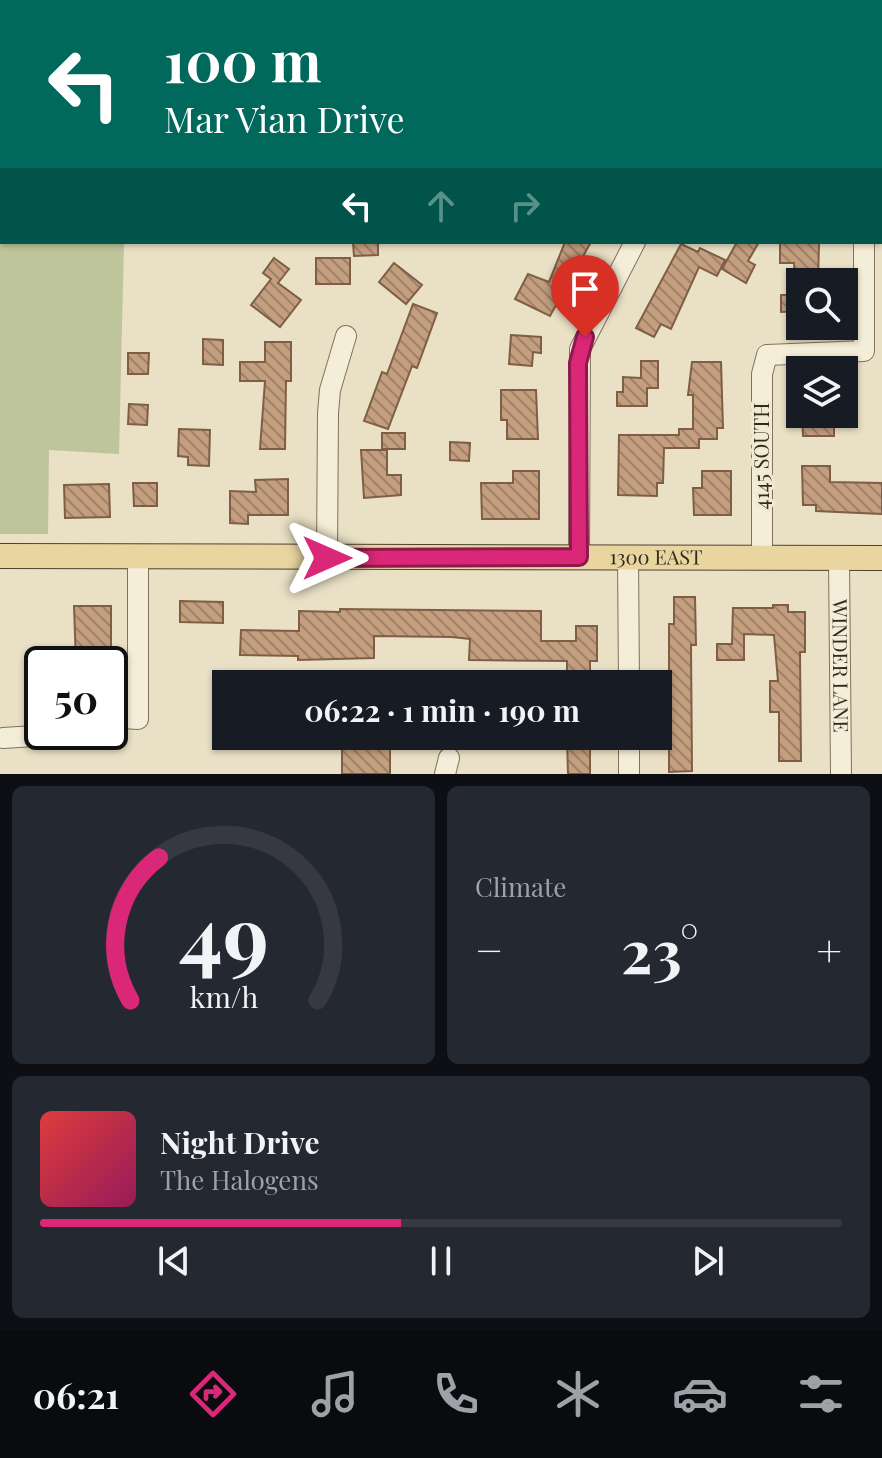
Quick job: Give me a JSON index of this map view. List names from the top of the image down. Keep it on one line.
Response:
{"streets":{"main road":["1300 EAST"],"street":["4145 SOUTH","WINDER LANE"]},"crossings":[["4145 SOUTH","1300 EAST"],["1300 EAST","WINDER LANE"]],"page":{"turn":["100 m","Mar Vian Drive"],"limit":"50","trip":"06:22 · 1 min · 190 m","tile":"Climate","heat":["−","23°","+"],"song":["Night Drive","The Halogens"],"tabs":"06:21","gauge":["49","km/h"]}}
